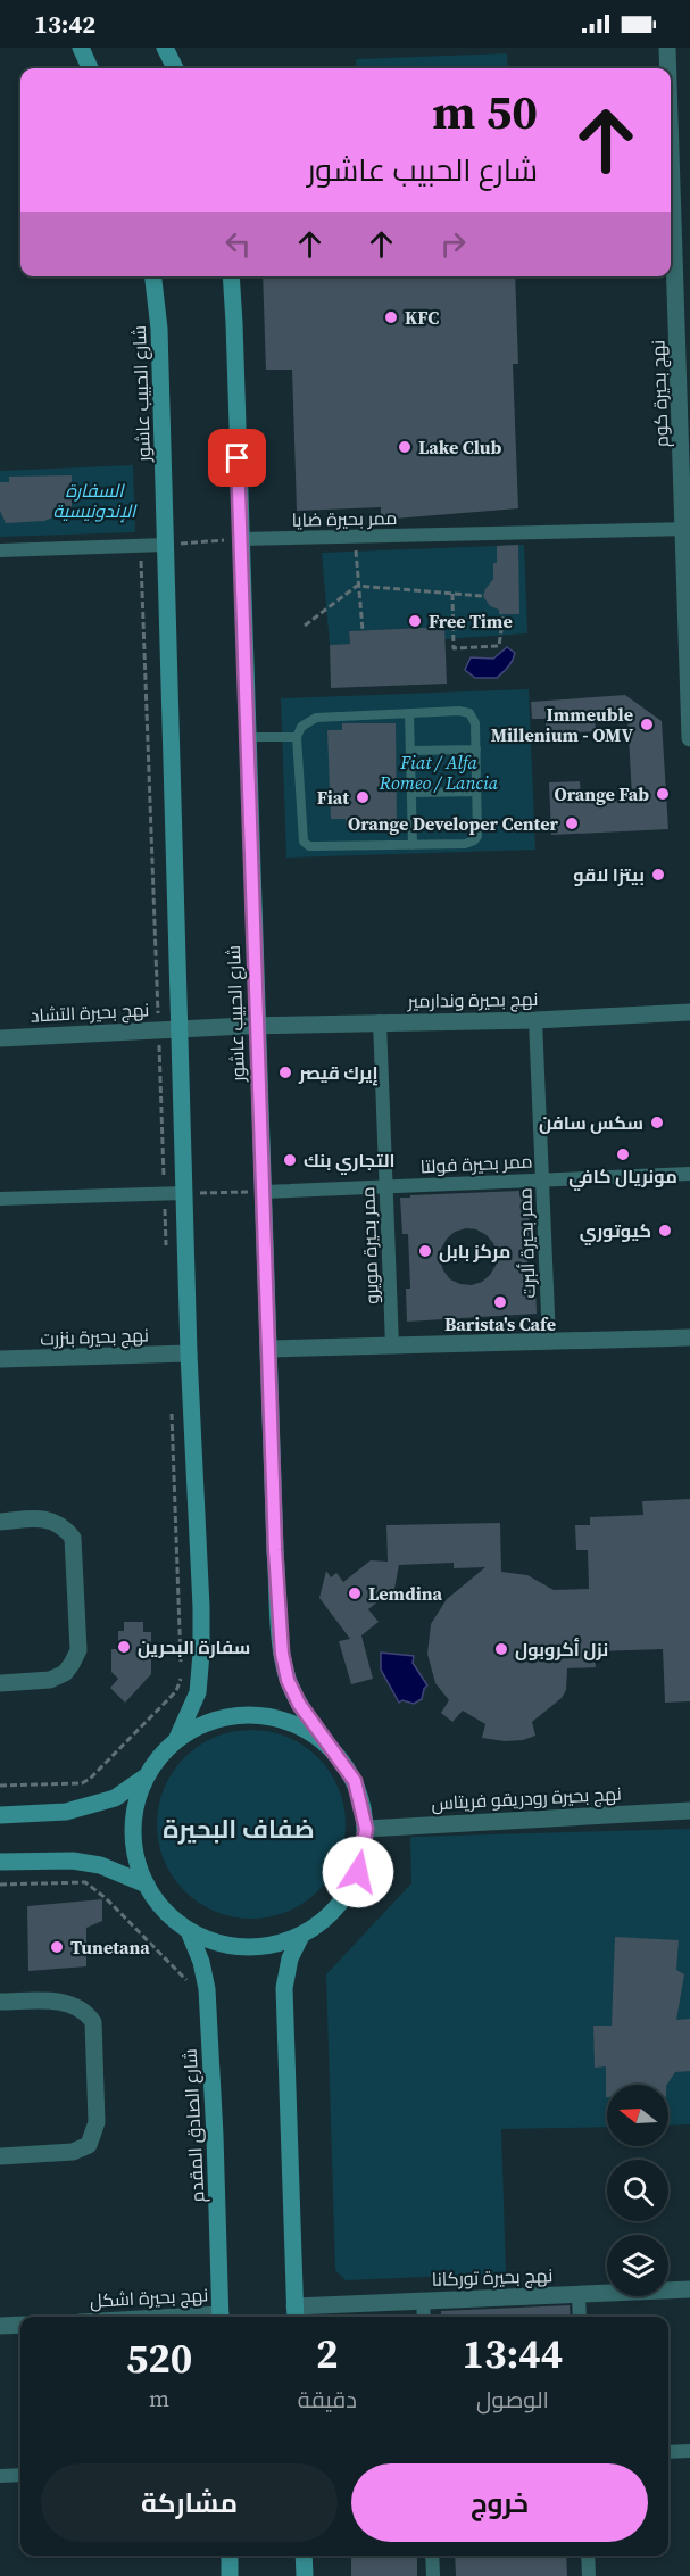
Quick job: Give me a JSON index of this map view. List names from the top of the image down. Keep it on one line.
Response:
{"streets":{"main road":["شارع الحبيب عاشور","شارع الصادق المقدم"],"street":["نهج بحيرة كوم","ممر بحيرة ضايا","نهج بحيرة وندارمير","نهج بحيرة التشاد","ممر بحيرة فولتا","ممر بحيرة ألبرت","ممر بحيرة مويرو","نهج بحيرة بنزرت","نهج بحيرة رودريقو فريتاس","نهج بحيرة توركانا"]},"crossings":[["شارع الحبيب عاشور","ممر بحيرة ضايا"],["شارع الحبيب عاشور","نهج بحيرة وندارمير"],["شارع الحبيب عاشور","نهج بحيرة التشاد"],["شارع الحبيب عاشور","ممر بحيرة فولتا"],["شارع الحبيب عاشور","نهج بحيرة بنزرت"],["شارع الحبيب عاشور","نهج بحيرة رودريقو فريتاس"],["شارع الحبيب عاشور","شارع الصادق المقدم"],["نهج بحيرة كوم","ممر بحيرة ضايا"],["نهج بحيرة وندارمير","نهج بحيرة التشاد"],["نهج بحيرة وندارمير","ممر بحيرة ألبرت"],["نهج بحيرة وندارمير","ممر بحيرة مويرو"],["ممر بحيرة فولتا","ممر بحيرة ألبرت"],["ممر بحيرة فولتا","ممر بحيرة مويرو"],["نهج بحيرة رودريقو فريتاس","شارع الصادق المقدم"]],"districts":["ضفاف البحيرة"],"parks":["السفارة الإندونيسية","Fiat / Alfa Romeo / Lancia"],"places":["KFC","Lake Club","Free Time","Immeuble Millenium - OMV","Orange Fab","Fiat","Orange Developer Center","بيتزا لاقو","إيرك قيصر","سكس سافن","مونريال كافي","التجاري بنك","كيوتوري","مركز بابل","Barista's Cafe","Lemdina","سفارة البحرين","نزل أكروبول","Tunetana"],"north":"left","page":{"status":"13:42","turn":["50 m","شارع الحبيب عاشور"],"eta":["13:44","الوصول","2","دقيقة","520","m"],"buttons":["خروج","مشاركة"]}}
